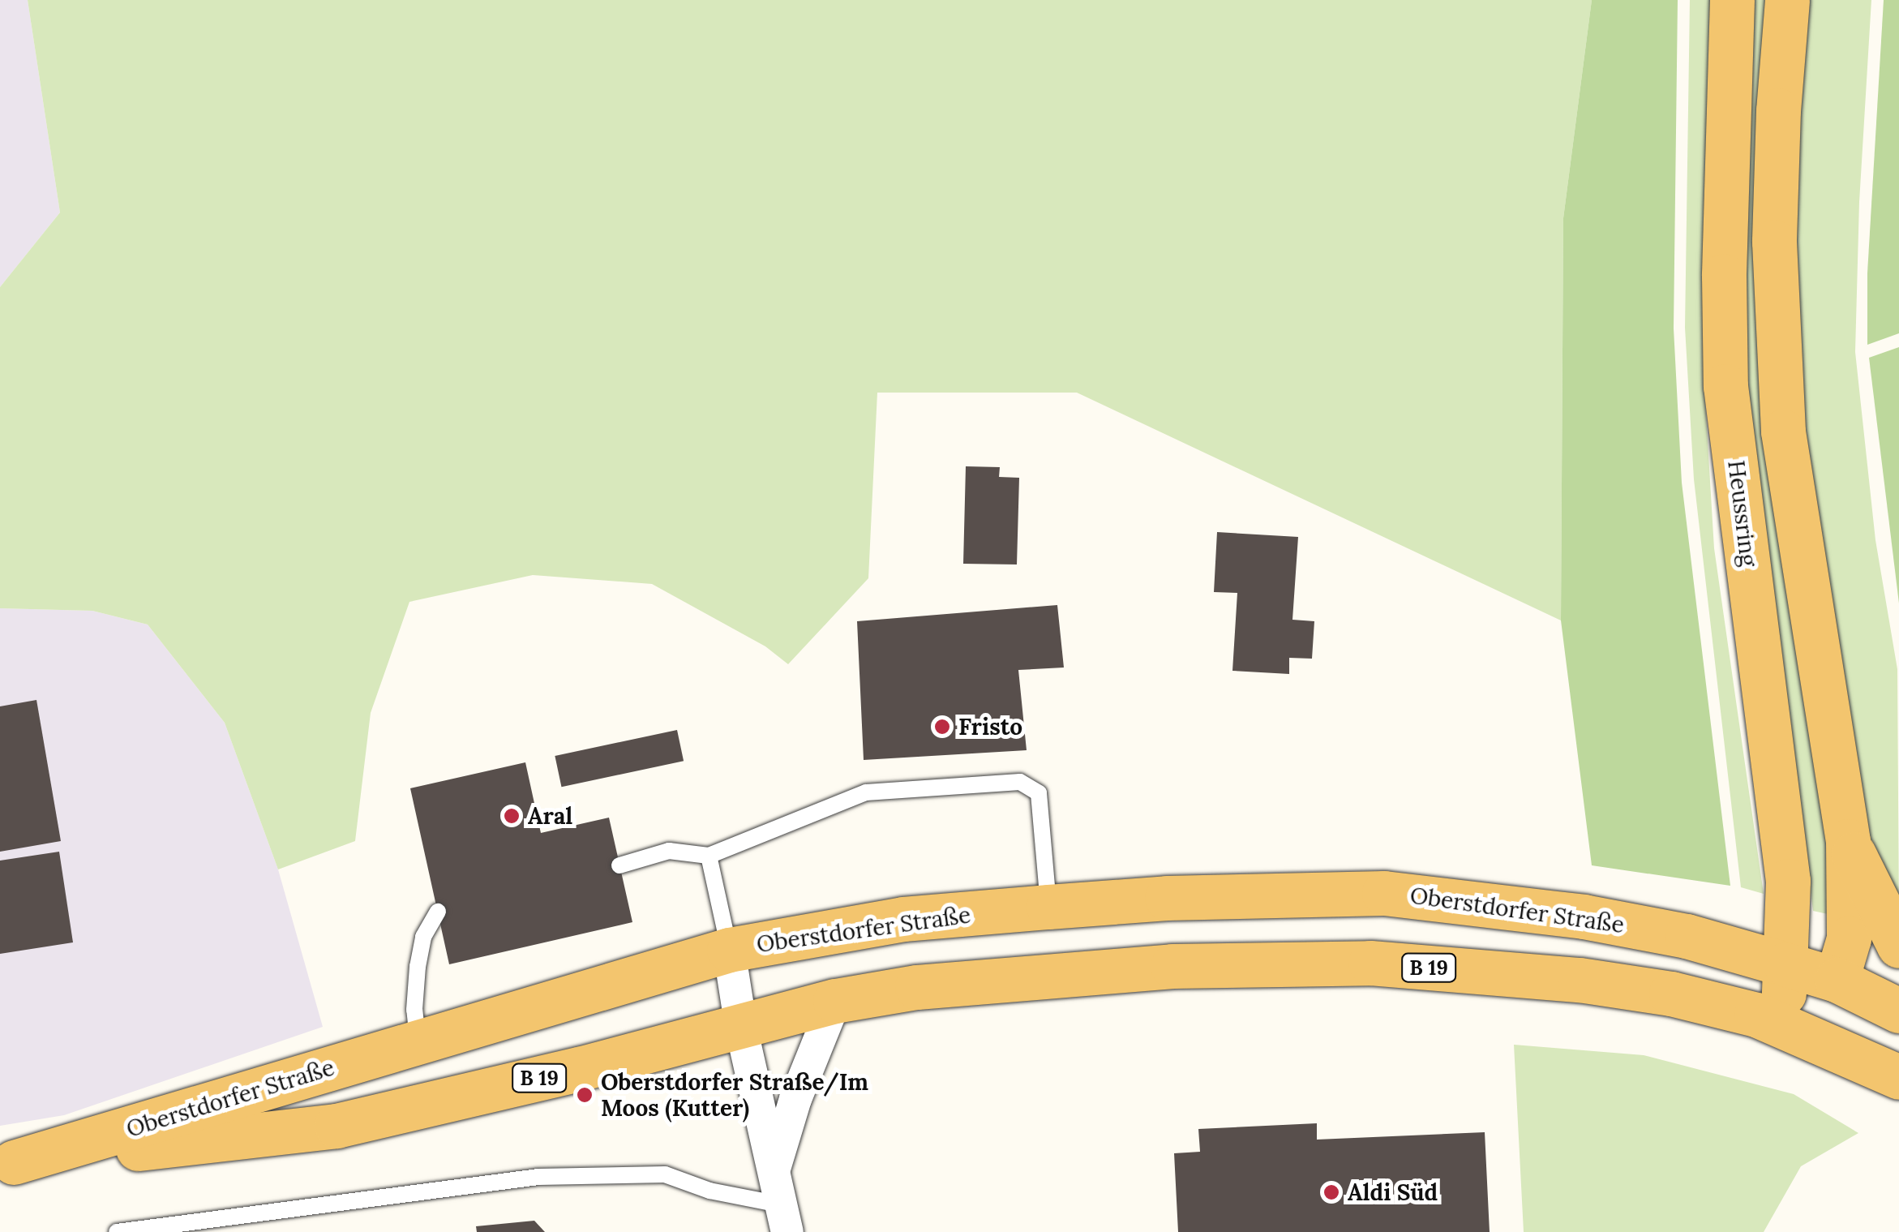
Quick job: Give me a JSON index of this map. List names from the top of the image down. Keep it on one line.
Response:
{"streets":{"main road":["Heussring","Oberstdorfer Straße","B 19"]},"crossings":[["Heussring","Oberstdorfer Straße"],["Heussring","B 19"],["Oberstdorfer Straße","B 19"]],"places":["Fristo","Aral","Oberstdorfer Straße/Im Moos (Kutter)","Aldi Süd"]}
